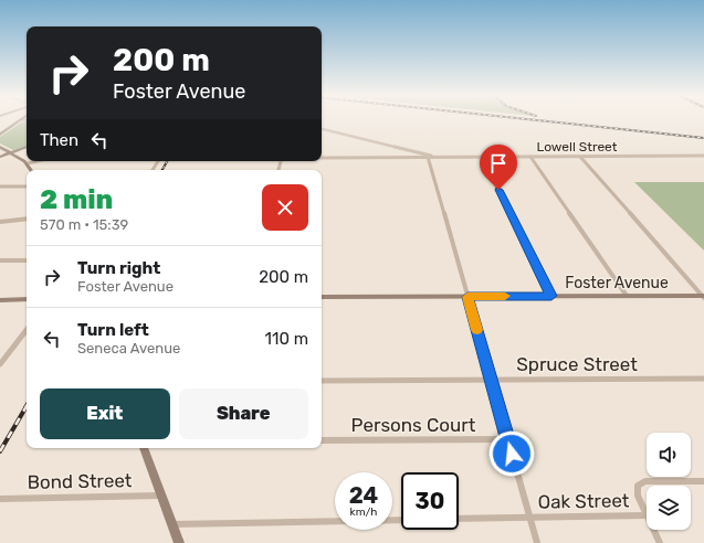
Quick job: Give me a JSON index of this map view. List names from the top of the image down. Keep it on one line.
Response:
{"streets":{"street":["Lowell Street","Foster Avenue","Spruce Street","Persons Court","Bond Street","Oak Street"]},"page":{"turn":["200 m","Foster Avenue"],"then":"Then","heading":["2 min","570 m · 15:39"],"list":[{"name":"Turn right","note":"Foster Avenue","value":"200 m"},{"name":"Turn left","note":"Seneca Avenue","value":"110 m"}],"buttons":["Exit","Share"],"speed":"24 km/h","limit":"30"}}
